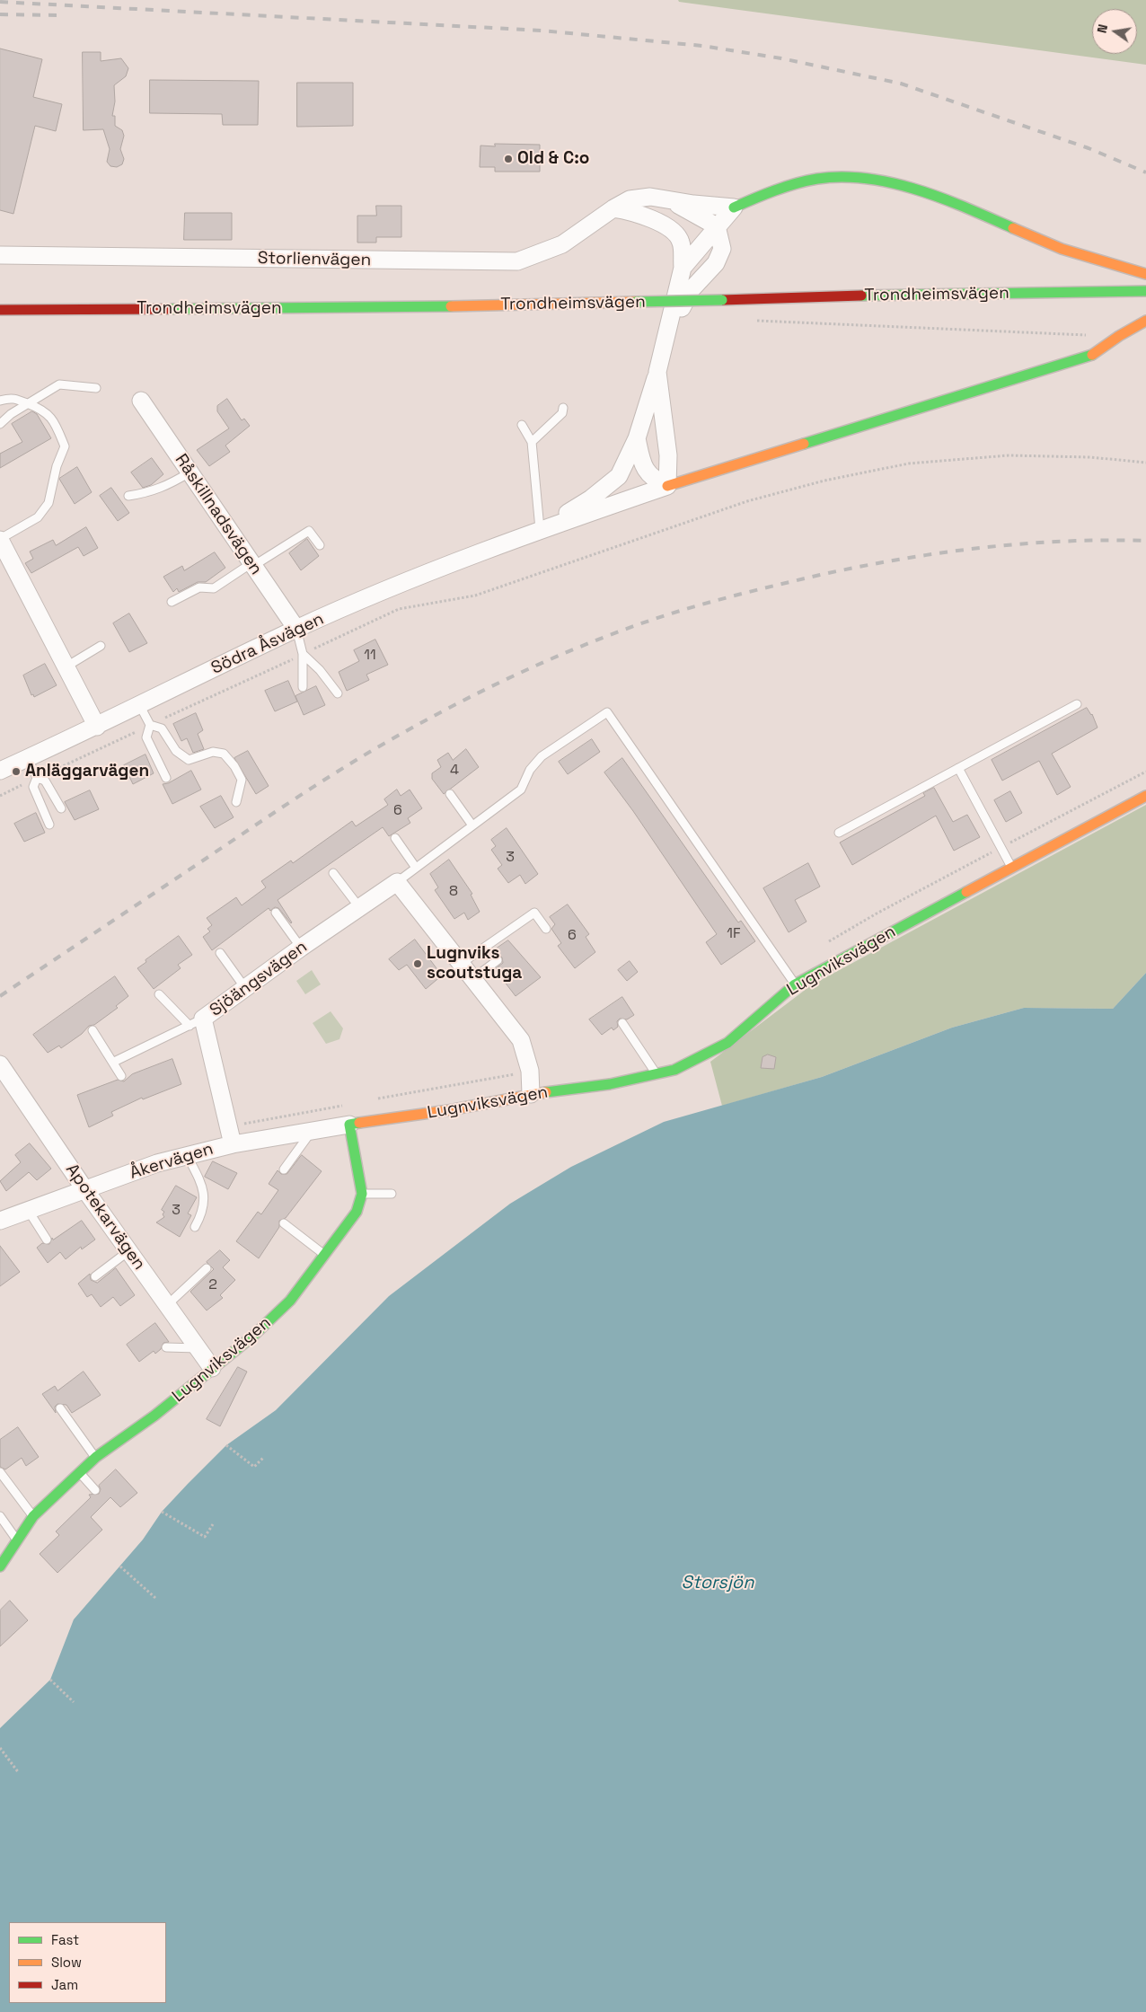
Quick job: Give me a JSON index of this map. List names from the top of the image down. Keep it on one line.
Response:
{"streets":{"main road":["Trondheimsvägen","Lugnviksvägen"],"street":["Storlienvägen","Råskillnadsvägen","Södra Åsvägen","Sjöängsvägen","Åkervägen","Apotekarvägen"]},"crossings":[["Råskillnadsvägen","Södra Åsvägen"],["Lugnviksvägen","Åkervägen"],["Lugnviksvägen","Apotekarvägen"],["Sjöängsvägen","Åkervägen"],["Åkervägen","Apotekarvägen"]],"water":["Storsjön"],"places":["Old & C:o","Anläggarvägen","Lugnviks scoutstuga"],"house_numbers":["11","4","6","3","8","1F","6","3","2"],"legend":["Fast","Slow","Jam"],"north":"left"}
